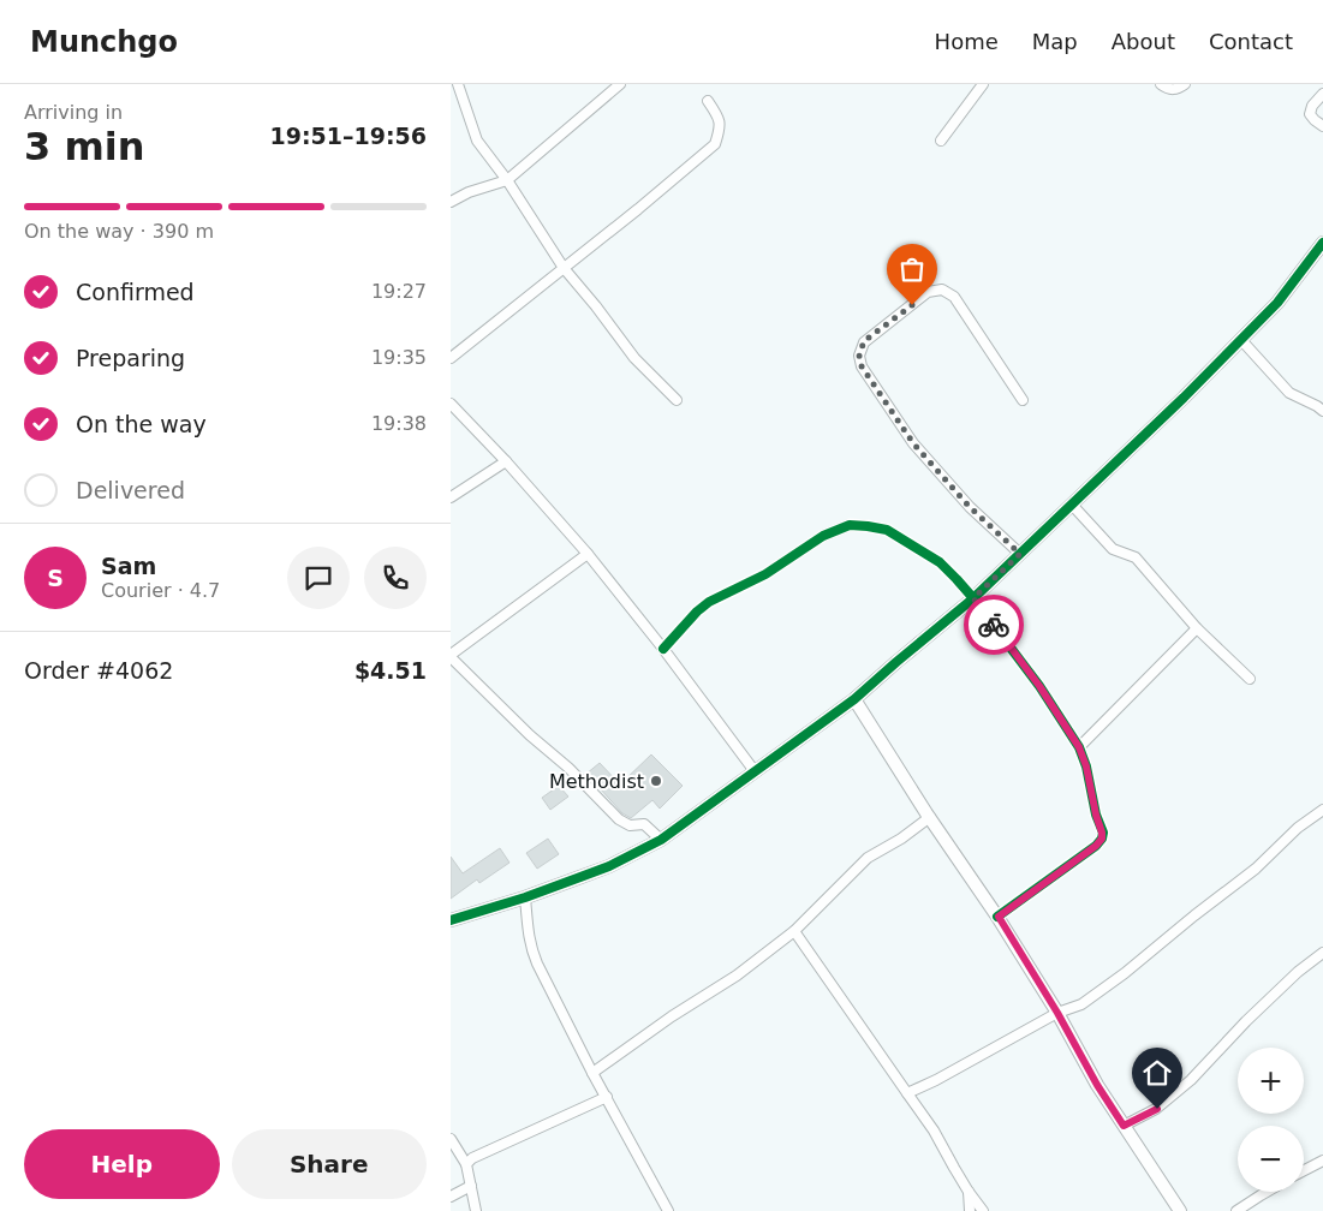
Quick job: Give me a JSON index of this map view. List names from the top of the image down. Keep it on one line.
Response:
{"places":["Methodist"],"page":{"header":"Munchgo","nav":["Home","Map","About","Contact"],"heading":["3 min","Arriving in","19:51–19:56"],"panel":["Sam","Courier · 4.7","Order #4062","$4.51"],"bar":"On the way · 390 m","list":[["Confirmed","19:27"],["Preparing","19:35"],["On the way","19:38"],"Delivered"],"round":"S","map_buttons":["+","−"],"buttons":["Help","Share"]}}
